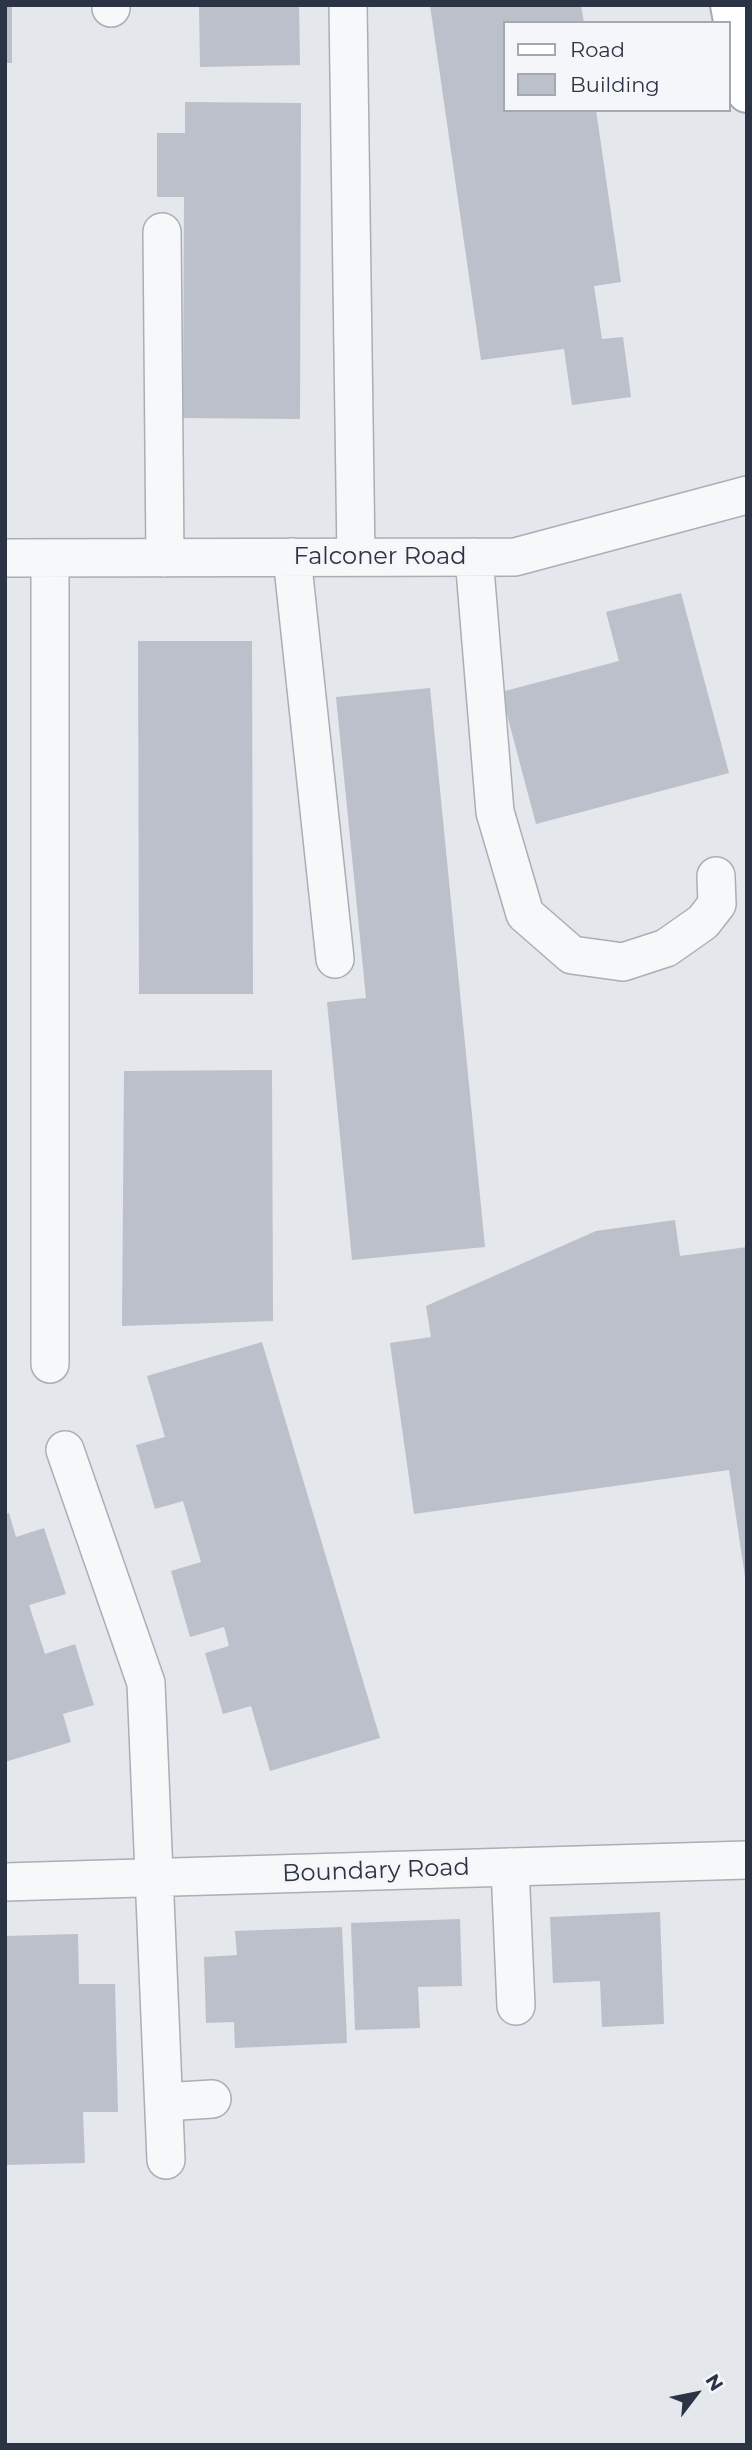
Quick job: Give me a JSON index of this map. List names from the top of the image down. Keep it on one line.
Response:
{"streets":{"street":["Falconer Road","Boundary Road"]},"legend":["Road","Building"],"north":"top right"}
